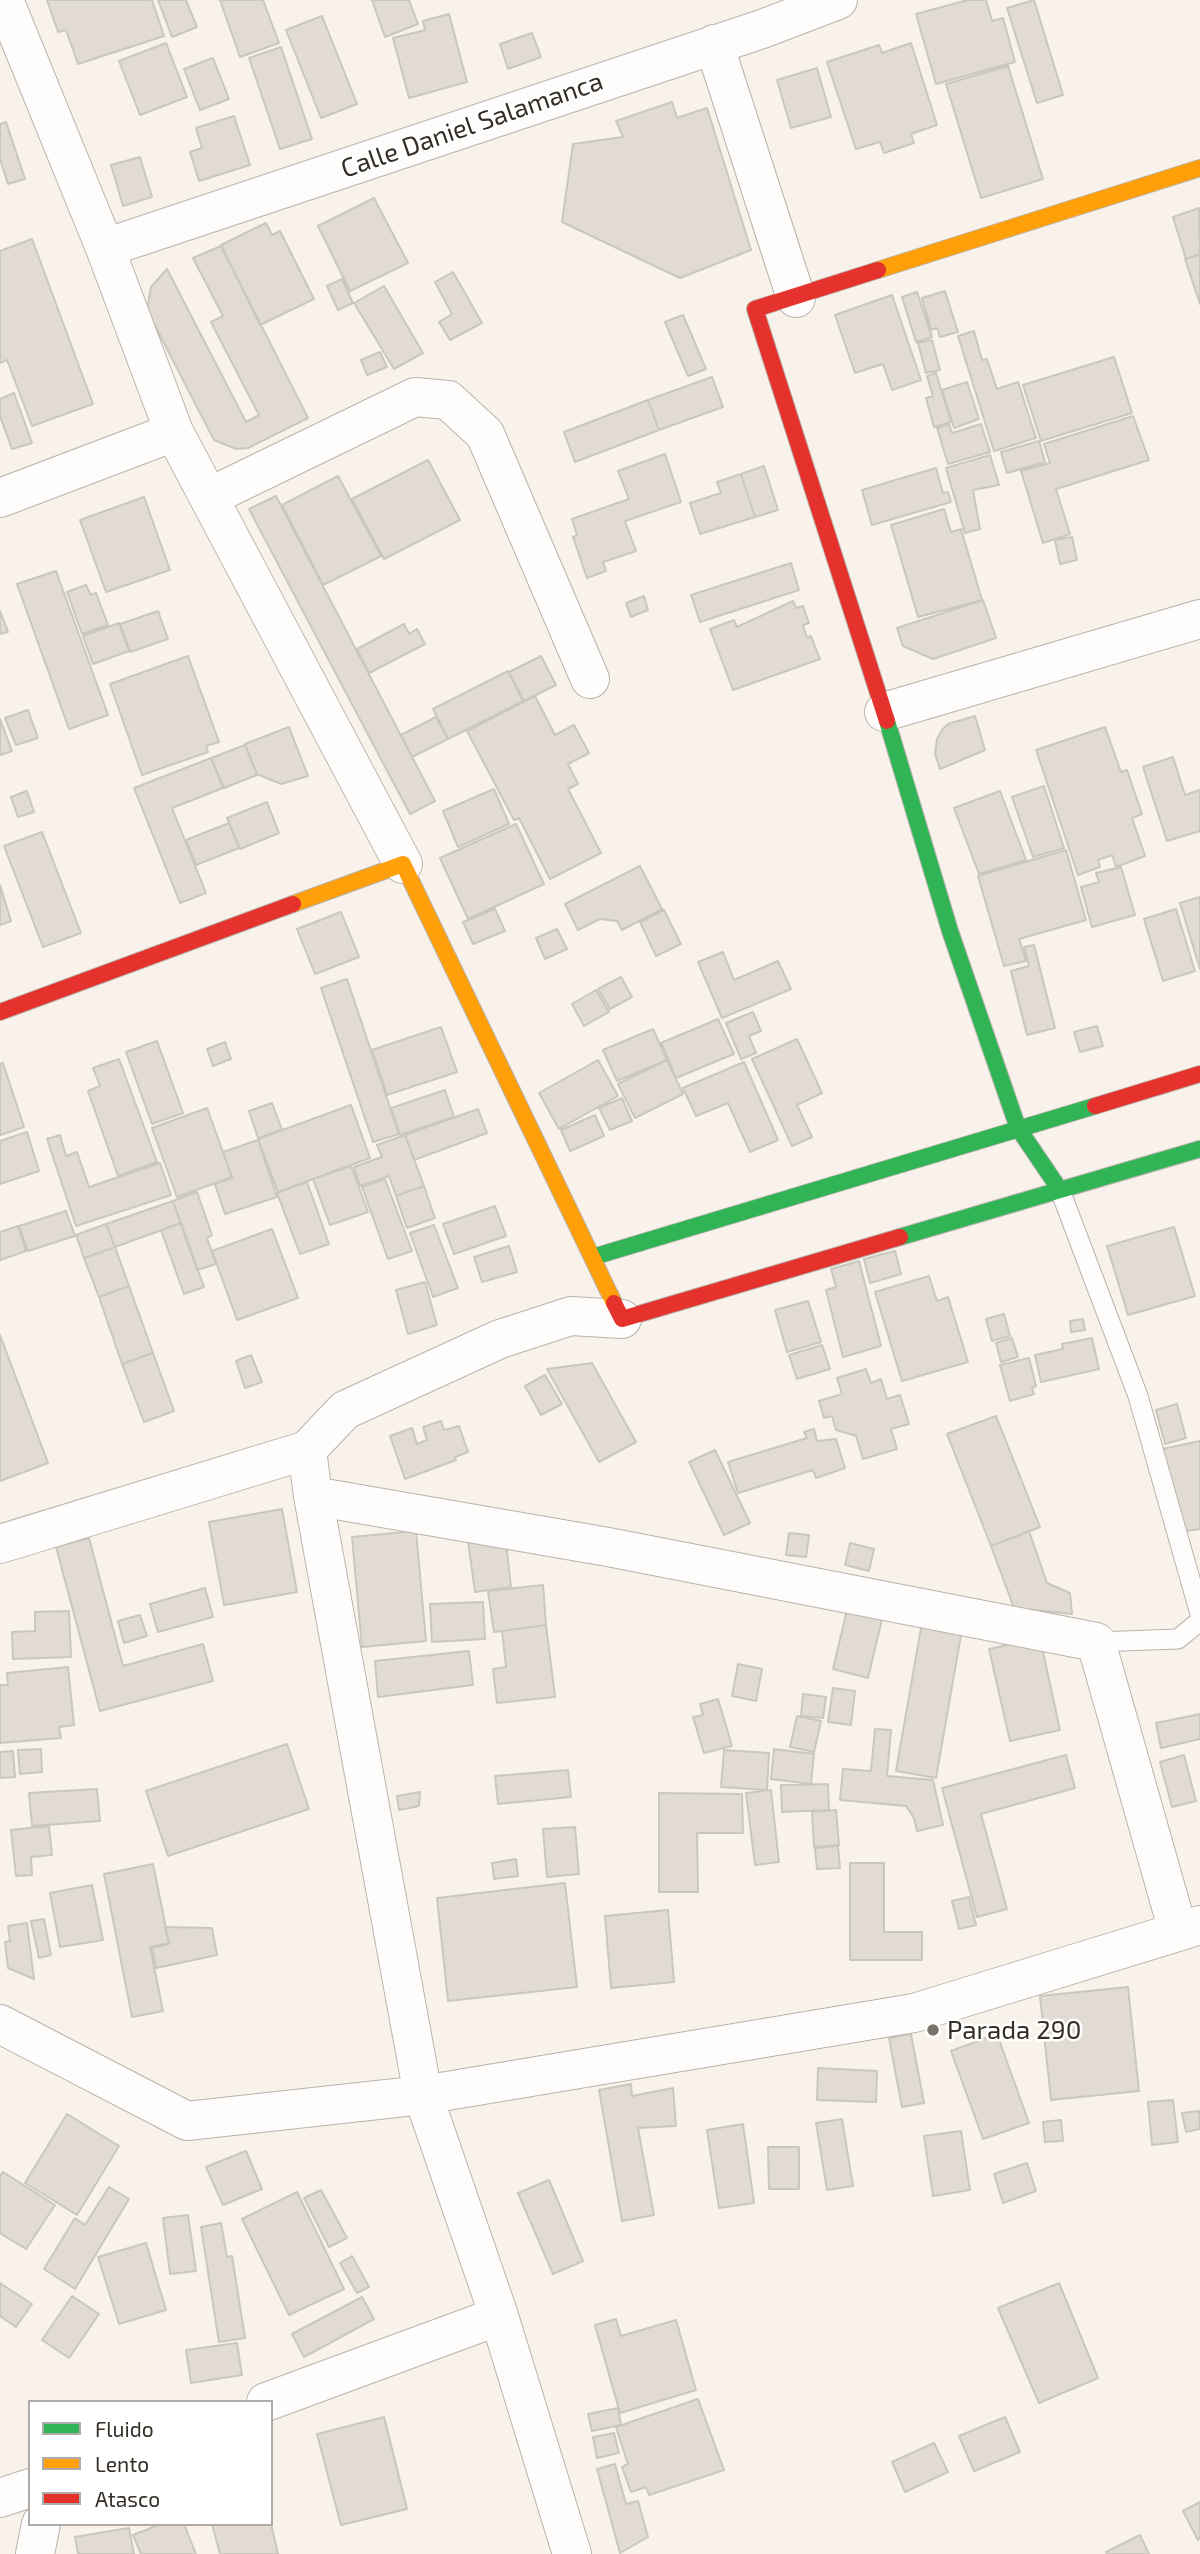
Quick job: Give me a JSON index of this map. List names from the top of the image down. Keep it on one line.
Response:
{"streets":{"street":["Calle Daniel Salamanca"]},"places":["Parada 290"],"legend":["Fluido","Lento","Atasco"]}
